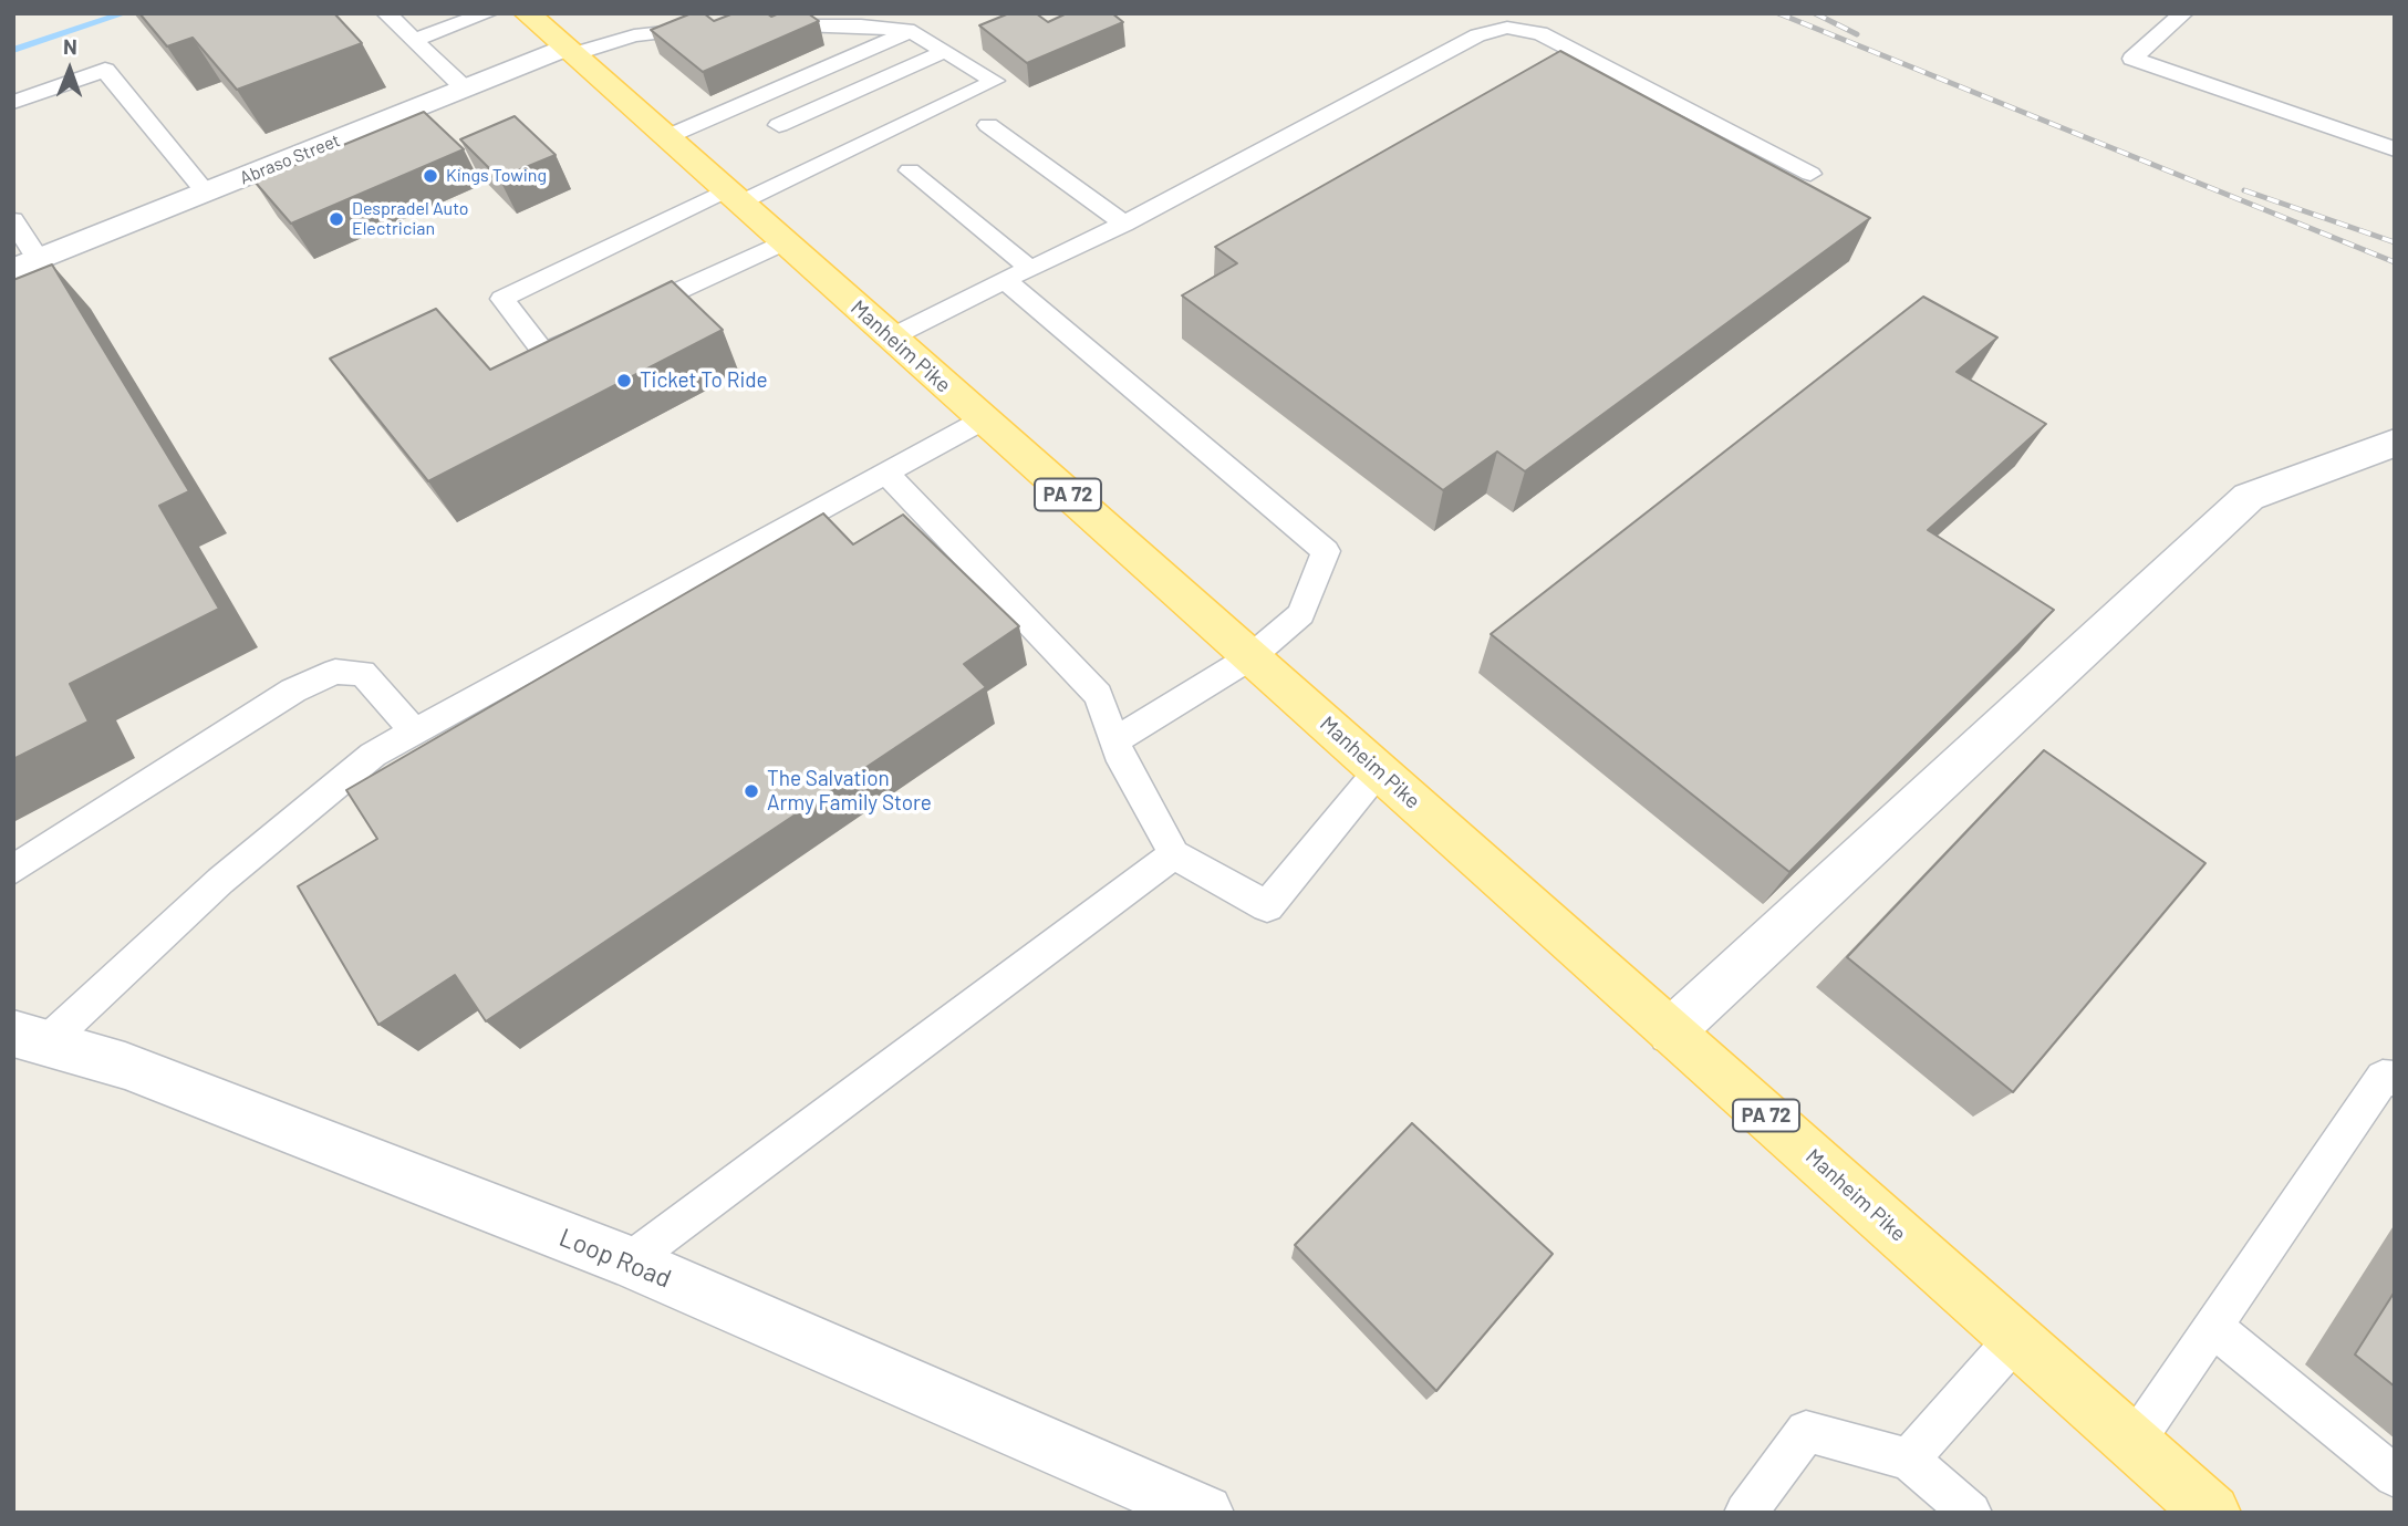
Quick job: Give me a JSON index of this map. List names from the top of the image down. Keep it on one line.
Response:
{"streets":{"main road":["Manheim Pike","PA 72"],"street":["Abraso Street","Loop Road"]},"crossings":[["Abraso Street","Manheim Pike"]],"places":["Kings Towing","Despradel Auto Electrician","Ticket To Ride","The Salvation Army Family Store"],"north":"top"}
